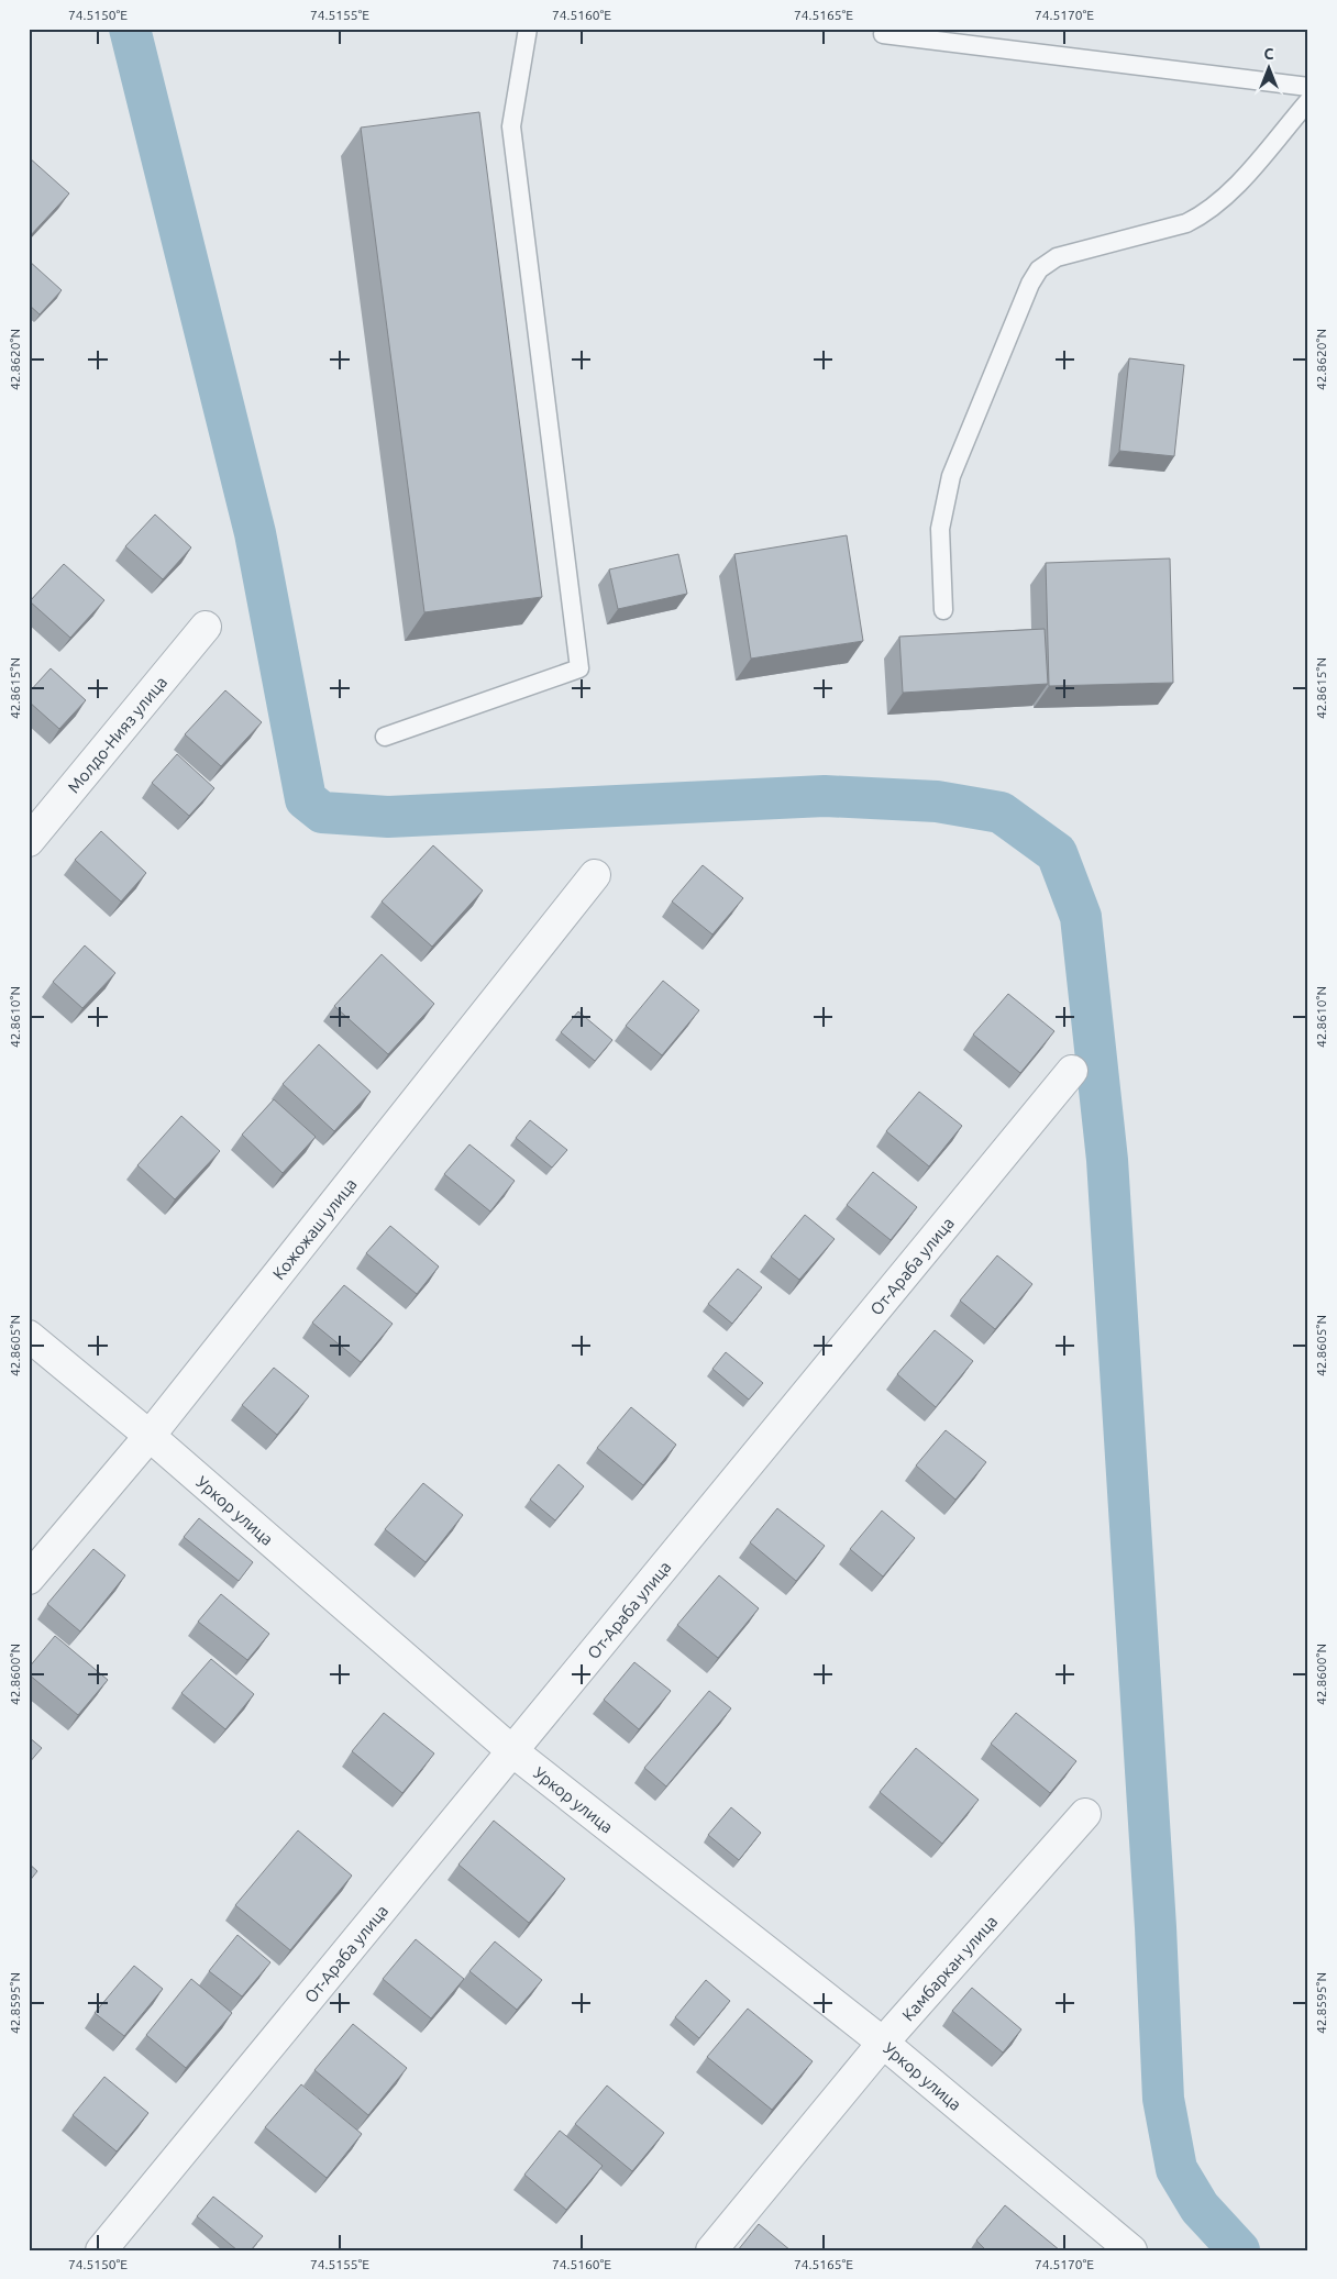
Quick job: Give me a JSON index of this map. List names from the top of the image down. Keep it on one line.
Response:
{"streets":{"street":["Молдо-Нияз улица","Кожожаш улица","От-Араба улица","Уркор улица","Камбаркан улица"]},"crossings":[["Кожожаш улица","Уркор улица"],["От-Араба улица","Уркор улица"],["Уркор улица","Камбаркан улица"]],"north":"top","coordinates":["74.5150°E","74.5155°E","74.5160°E","74.5165°E","74.5170°E","42.8620°N","42.8615°N","42.8610°N","42.8605°N","42.8600°N","42.8595°N"]}
